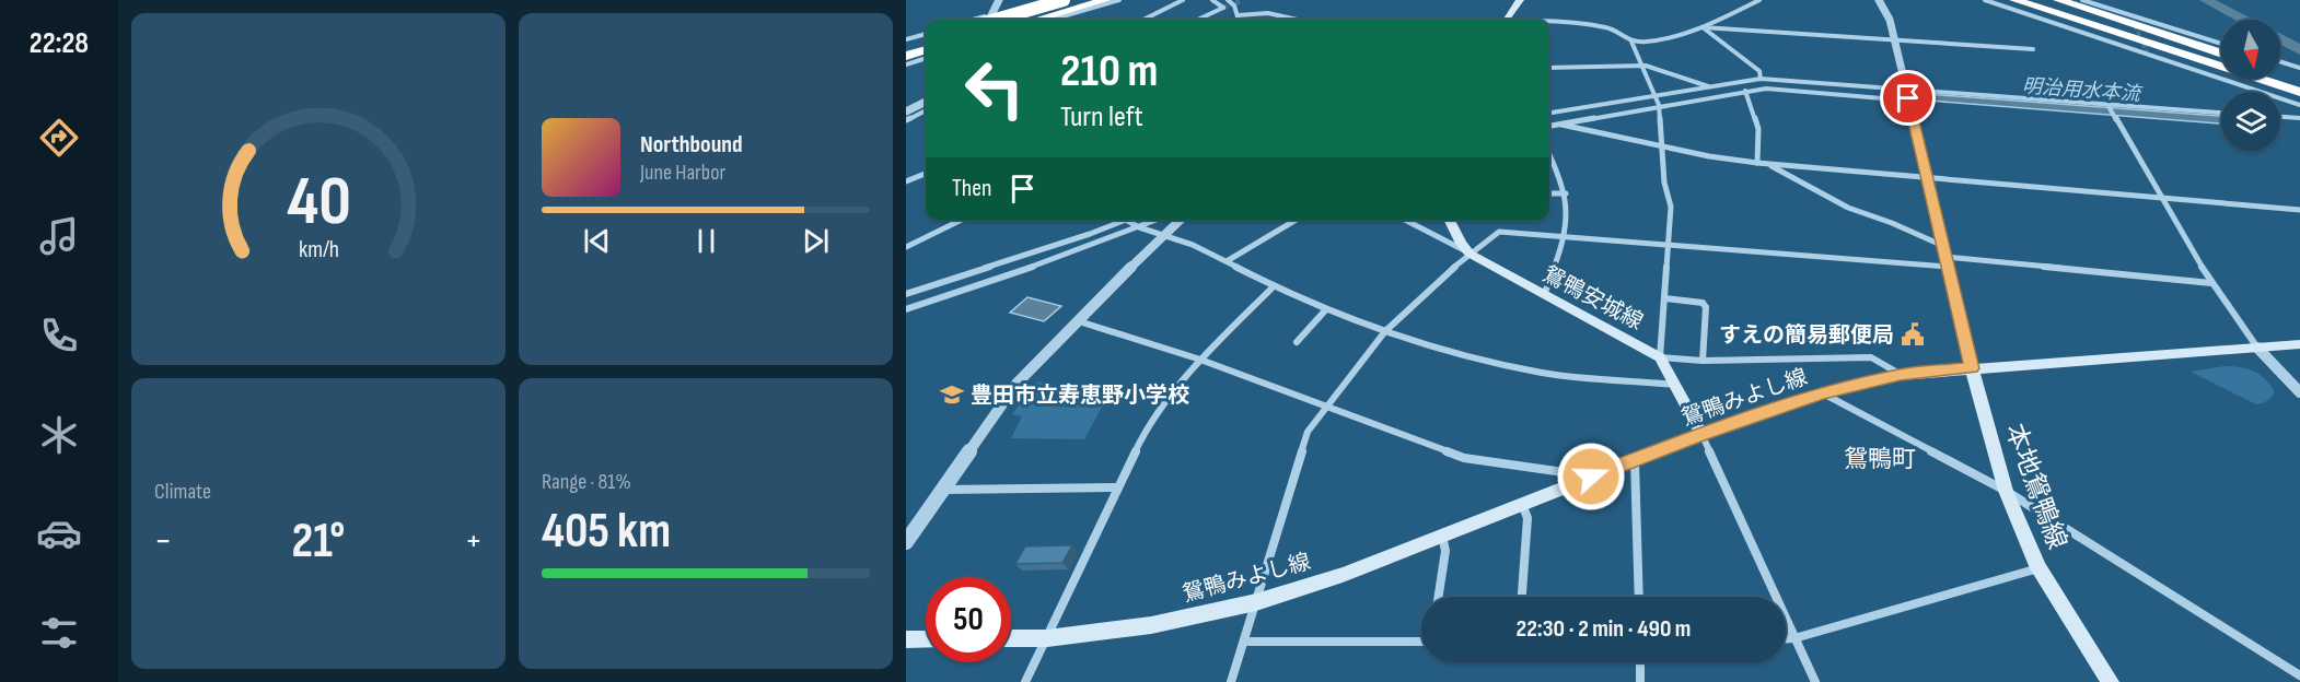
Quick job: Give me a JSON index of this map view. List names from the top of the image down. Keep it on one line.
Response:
{"streets":{"main road":["鴛鴨安城線","鴛鴨みよし線","本地鴛鴨線"]},"crossings":[["鴛鴨みよし線","本地鴛鴨線"]],"districts":["鴛鴨町"],"water":["明治用水本流"],"places":{"public building":["すえの簡易郵便局"],"school or university":["豊田市立寿恵野小学校"]},"north":"bottom","page":{"tabs":"22:28","turn":["210 m","Turn left"],"song":["Northbound","June Harbor"],"then":"Then","tile":["Climate",["Range · 81%","405 km"]],"heat":["−","21°","+"],"limit":"50","trip":"22:30 · 2 min · 490 m","gauge":["40","km/h"]}}
